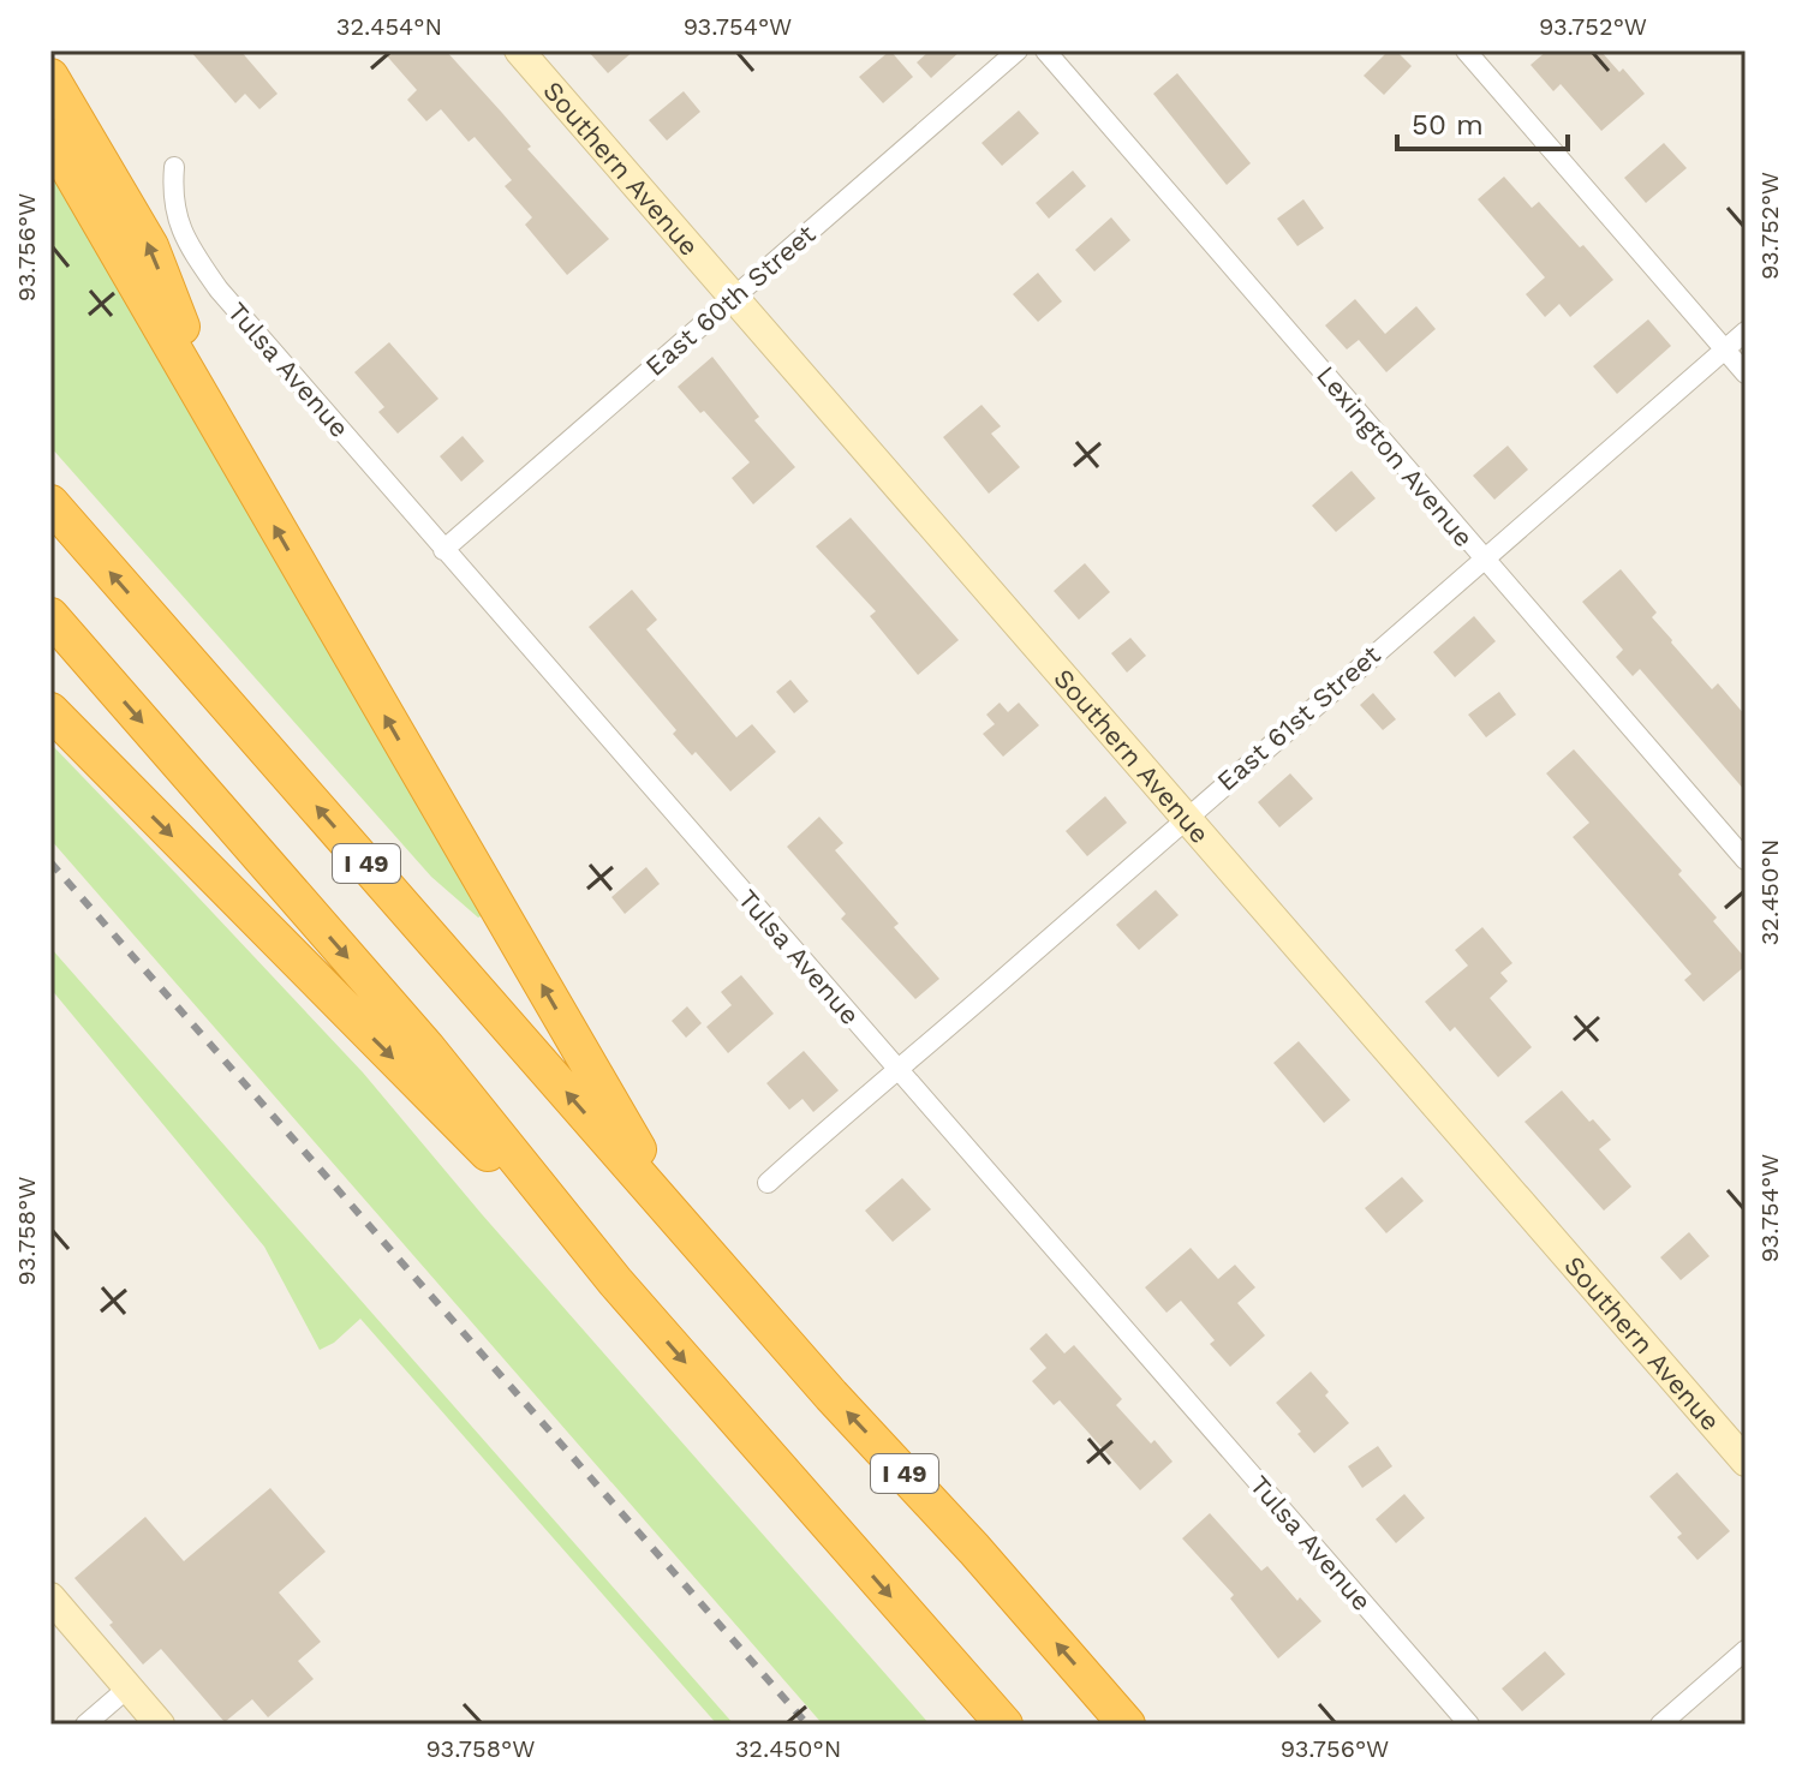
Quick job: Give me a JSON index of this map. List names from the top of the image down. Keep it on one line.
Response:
{"streets":{"highway":["I 49"],"street":["Southern Avenue","East 60th Street","Tulsa Avenue","Lexington Avenue","East 61st Street"]},"crossings":[["Southern Avenue","East 60th Street"],["Southern Avenue","East 61st Street"],["East 60th Street","Tulsa Avenue"],["Tulsa Avenue","East 61st Street"],["Lexington Avenue","East 61st Street"]],"scale_bar":"50 m","coordinates":["32.454°N","93.754°W","93.752°W","93.756°W","32.450°N","93.758°W"]}
